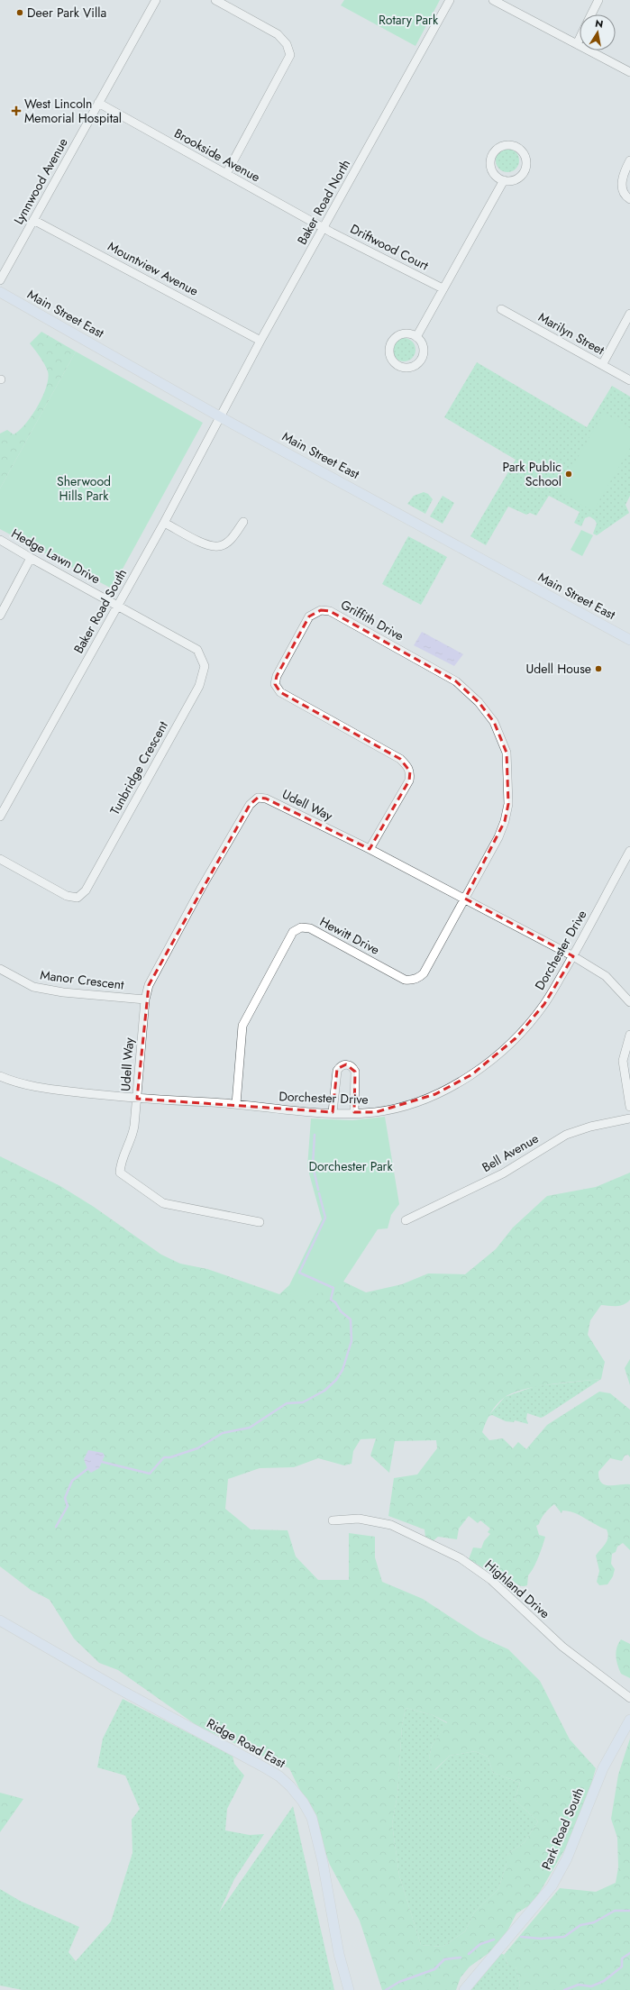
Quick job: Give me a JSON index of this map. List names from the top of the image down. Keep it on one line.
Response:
{"streets":{"main road":["Main Street East","Ridge Road East","Park Road South"],"street":["Brookside Avenue","Lynnwood Avenue","Baker Road North","Driftwood Court","Mountview Avenue","Marilyn Street","Hedge Lawn Drive","Baker Road South","Griffith Drive","Tunbridge Crescent","Udell Way","Hewitt Drive","Dorchester Drive","Manor Crescent","Bell Avenue","Highland Drive"]},"crossings":[["Brookside Avenue","Lynnwood Avenue"],["Brookside Avenue","Baker Road North"],["Brookside Avenue","Driftwood Court"],["Lynnwood Avenue","Mountview Avenue"],["Baker Road North","Driftwood Court"],["Baker Road North","Mountview Avenue"],["Baker Road North","Main Street East"],["Baker Road North","Baker Road South"],["Main Street East","Baker Road South"],["Hedge Lawn Drive","Baker Road South"],["Hedge Lawn Drive","Tunbridge Crescent"],["Baker Road South","Tunbridge Crescent"],["Griffith Drive","Udell Way"],["Griffith Drive","Hewitt Drive"],["Udell Way","Hewitt Drive"],["Udell Way","Dorchester Drive"],["Udell Way","Manor Crescent"],["Hewitt Drive","Dorchester Drive"]],"parks":["Rotary Park","Sherwood Hills Park","Dorchester Park"],"places":{"other":["Deer Park Villa","Park Public School","Udell House"],"health":["West Lincoln Memorial Hospital"]},"north":"top"}
